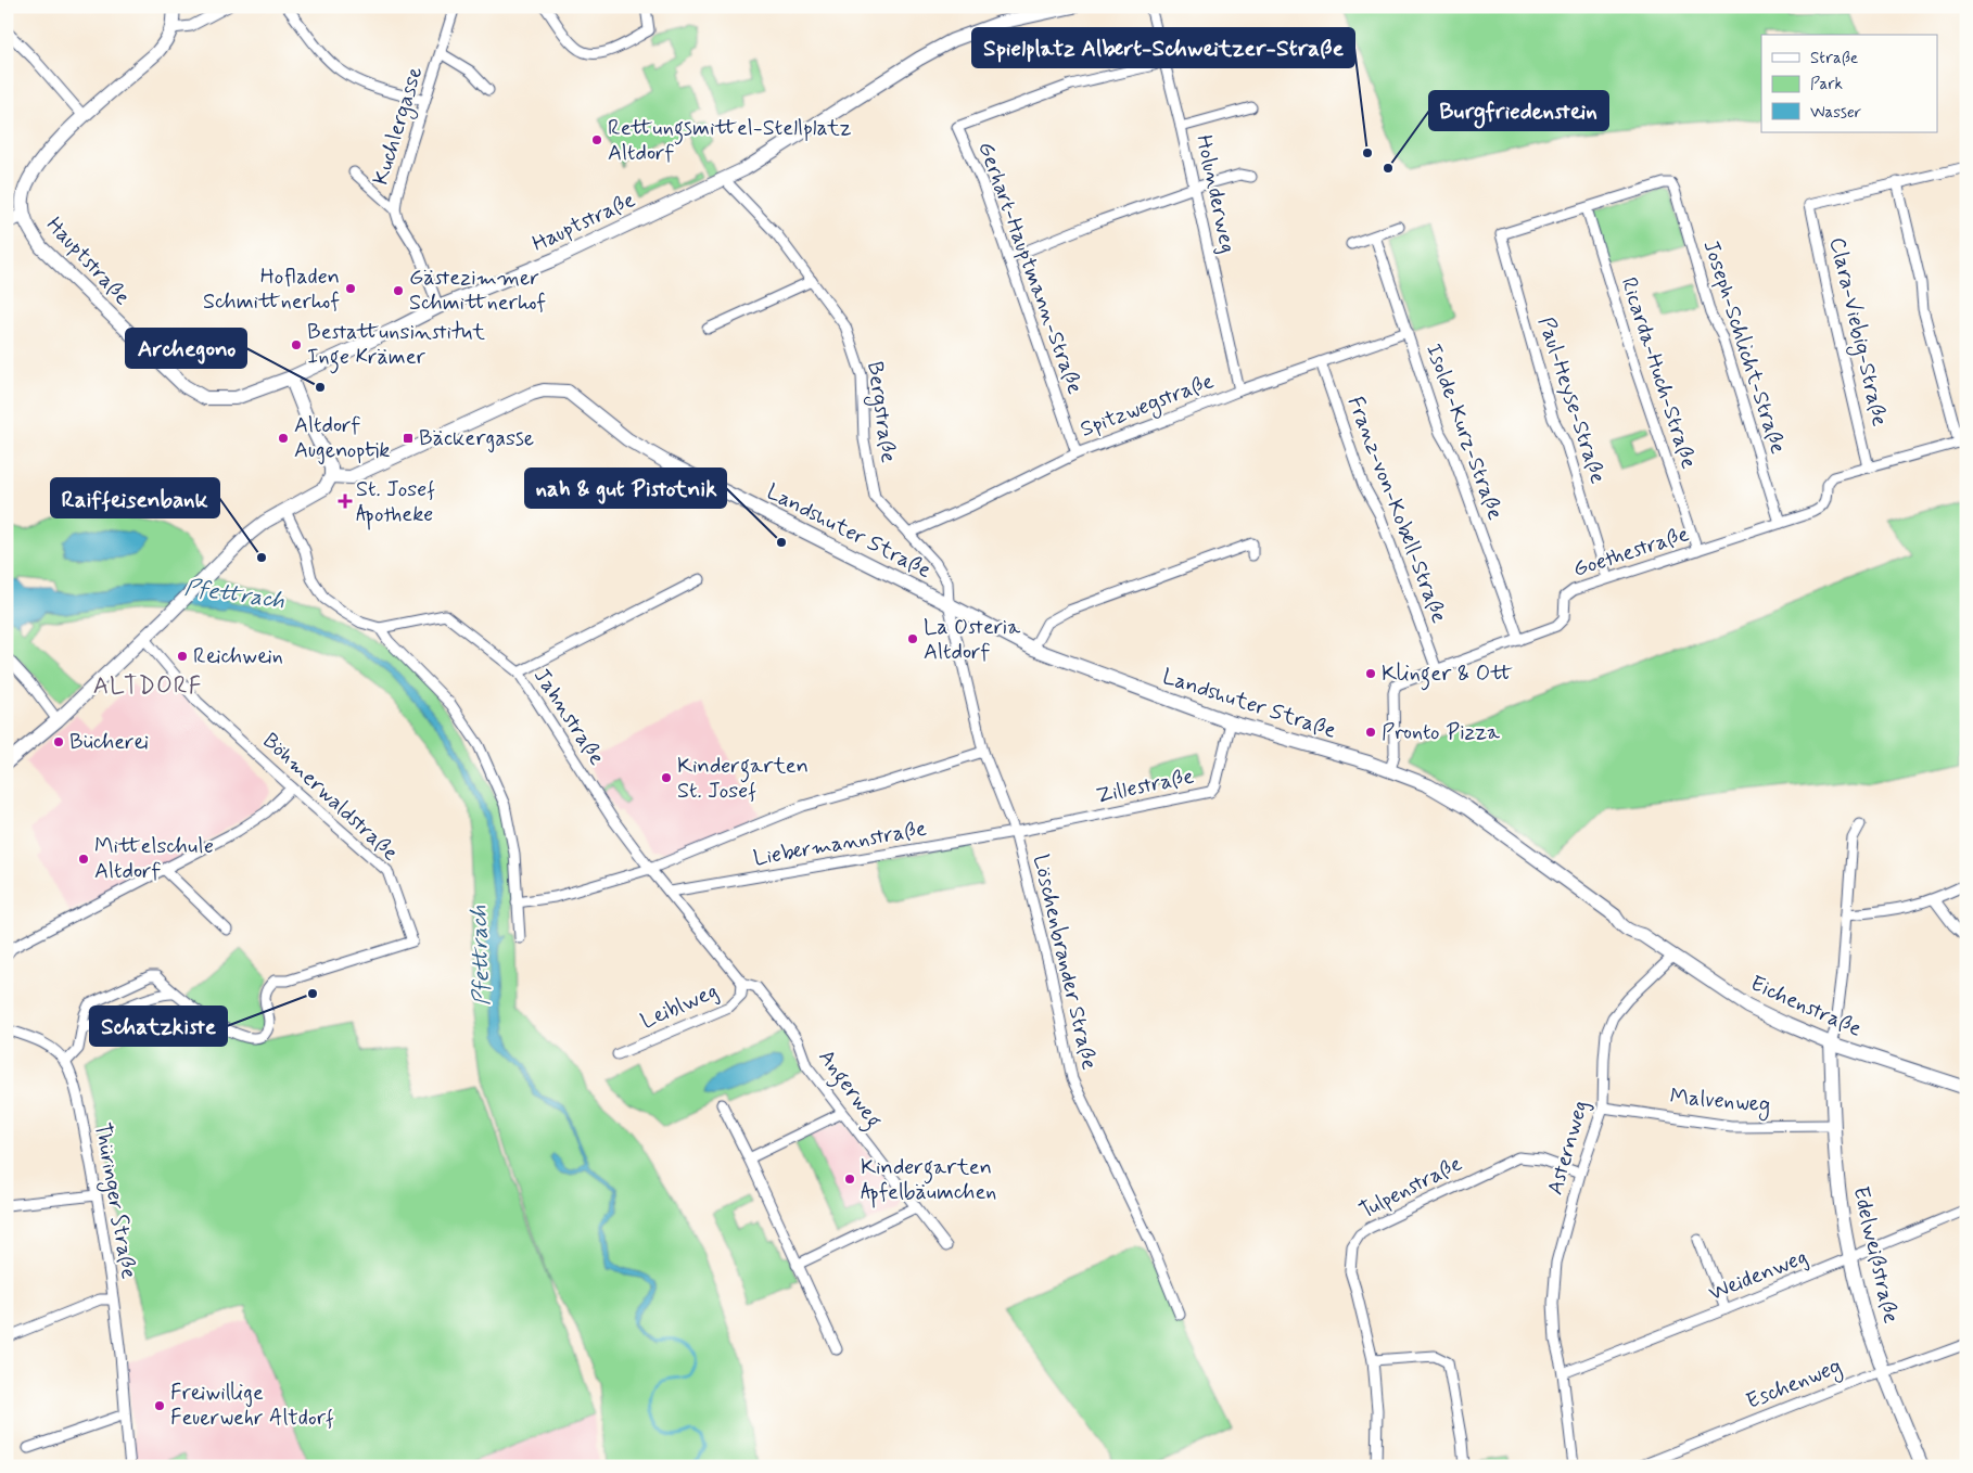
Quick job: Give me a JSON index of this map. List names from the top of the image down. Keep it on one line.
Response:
{"streets":{"street":["Kuchlergasse","Holunderweg","Hauptstraße","Gerhart-Hauptmann-Straße","Clara-Viebig-Straße","Joseph-Schlicht-Straße","Ricarda-Huch-Straße","Paul-Heyse-Straße","Spitzwegstraße","Bergstraße","Isolde-Kurz-Straße","Franz-von-Kobell-Straße","Landshuter Straße","Goethestraße","Jahnstraße","Zillestraße","Böhmerwaldstraße","Liebermannstraße","Löschenbrander Straße","Leiblweg","Eichenstraße","Angerweg","Malvenweg","Asternweg","Tulpenstraße","Thüringer Straße","Edelweißstraße","Weidenweg","Eschenweg"]},"crossings":[["Holunderweg","Gerhart-Hauptmann-Straße"],["Holunderweg","Spitzwegstraße"],["Hauptstraße","Bergstraße"],["Gerhart-Hauptmann-Straße","Spitzwegstraße"],["Clara-Viebig-Straße","Goethestraße"],["Joseph-Schlicht-Straße","Ricarda-Huch-Straße"],["Joseph-Schlicht-Straße","Paul-Heyse-Straße"],["Joseph-Schlicht-Straße","Goethestraße"],["Ricarda-Huch-Straße","Paul-Heyse-Straße"],["Ricarda-Huch-Straße","Goethestraße"],["Paul-Heyse-Straße","Goethestraße"],["Spitzwegstraße","Bergstraße"],["Spitzwegstraße","Isolde-Kurz-Straße"],["Spitzwegstraße","Franz-von-Kobell-Straße"],["Bergstraße","Landshuter Straße"],["Bergstraße","Löschenbrander Straße"],["Isolde-Kurz-Straße","Goethestraße"],["Franz-von-Kobell-Straße","Goethestraße"],["Landshuter Straße","Zillestraße"],["Landshuter Straße","Löschenbrander Straße"],["Landshuter Straße","Eichenstraße"],["Goethestraße","Eichenstraße"],["Jahnstraße","Liebermannstraße"],["Jahnstraße","Leiblweg"],["Jahnstraße","Angerweg"],["Zillestraße","Liebermannstraße"],["Zillestraße","Löschenbrander Straße"],["Böhmerwaldstraße","Thüringer Straße"],["Liebermannstraße","Löschenbrander Straße"],["Leiblweg","Angerweg"],["Eichenstraße","Asternweg"],["Eichenstraße","Edelweißstraße"],["Malvenweg","Asternweg"],["Malvenweg","Edelweißstraße"],["Asternweg","Tulpenstraße"],["Asternweg","Weidenweg"],["Edelweißstraße","Weidenweg"],["Edelweißstraße","Eschenweg"]],"districts":["ALTDORF"],"water":["Pfettrach"],"places":{"other":["Rettungsmittel-Stellplatz Altdorf","Spielplatz Albert-Schweitzer-Straße","Burgfriedenstein","Hofladen Schmittnerhof","Gästezimmer Schmittnerhof","Bestattunsinstitut Inge Krämer","Archegono","Altdorf Augenoptik","nah & gut Pistotnik","Raiffeisenbank","La Osteria Altdorf","Reichwein","Klinger & Ott","Pronto Pizza","Bücherei","Kindergarten St. Josef","Mittelschule Altdorf","Schatzkiste","Kindergarten Apfelbäumchen","Freiwillige Feuerwehr Altdorf"],"transit":["Bäckergasse"],"health":["St. Josef Apotheke"]},"legend":["Straße","Park","Wasser"]}
